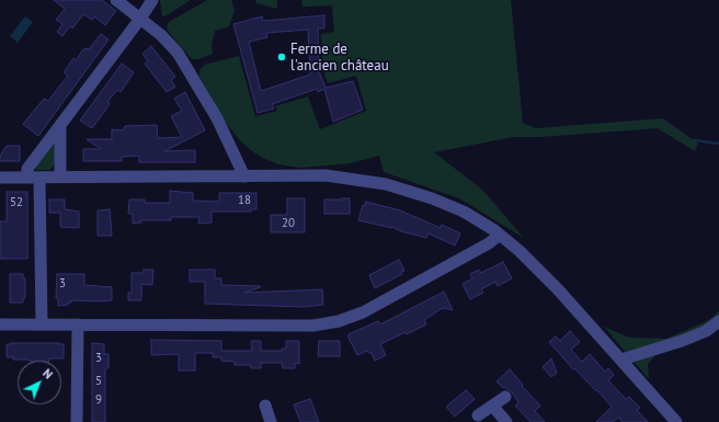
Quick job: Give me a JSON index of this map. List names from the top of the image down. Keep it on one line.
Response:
{"places":["Ferme de l'ancien château"],"house_numbers":["18","52","20","3","3","5","9"],"north":"top right"}
